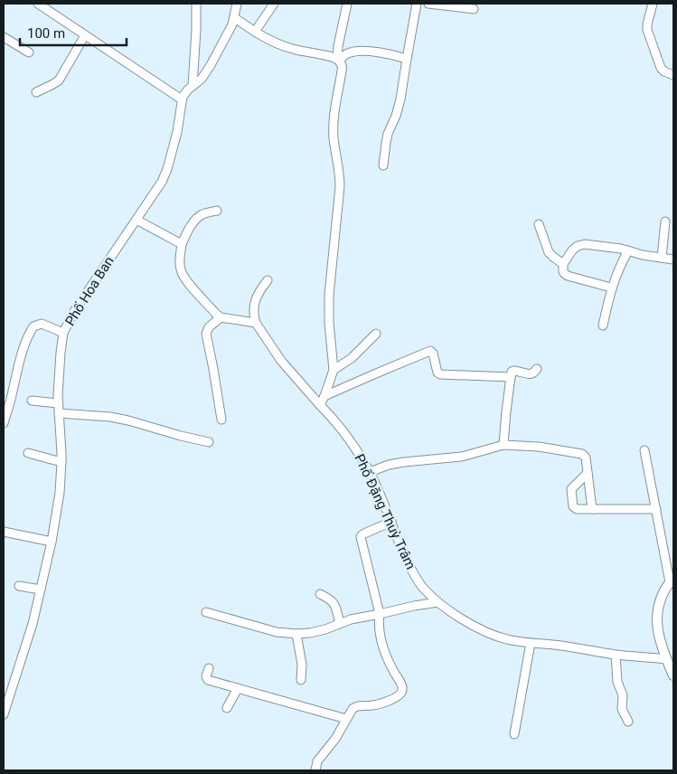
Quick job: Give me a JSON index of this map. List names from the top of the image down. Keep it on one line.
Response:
{"streets":{"street":["Phố Hoa Ban","Phố Đặng Thuỳ Trâm"]},"scale_bar":"100 m"}
